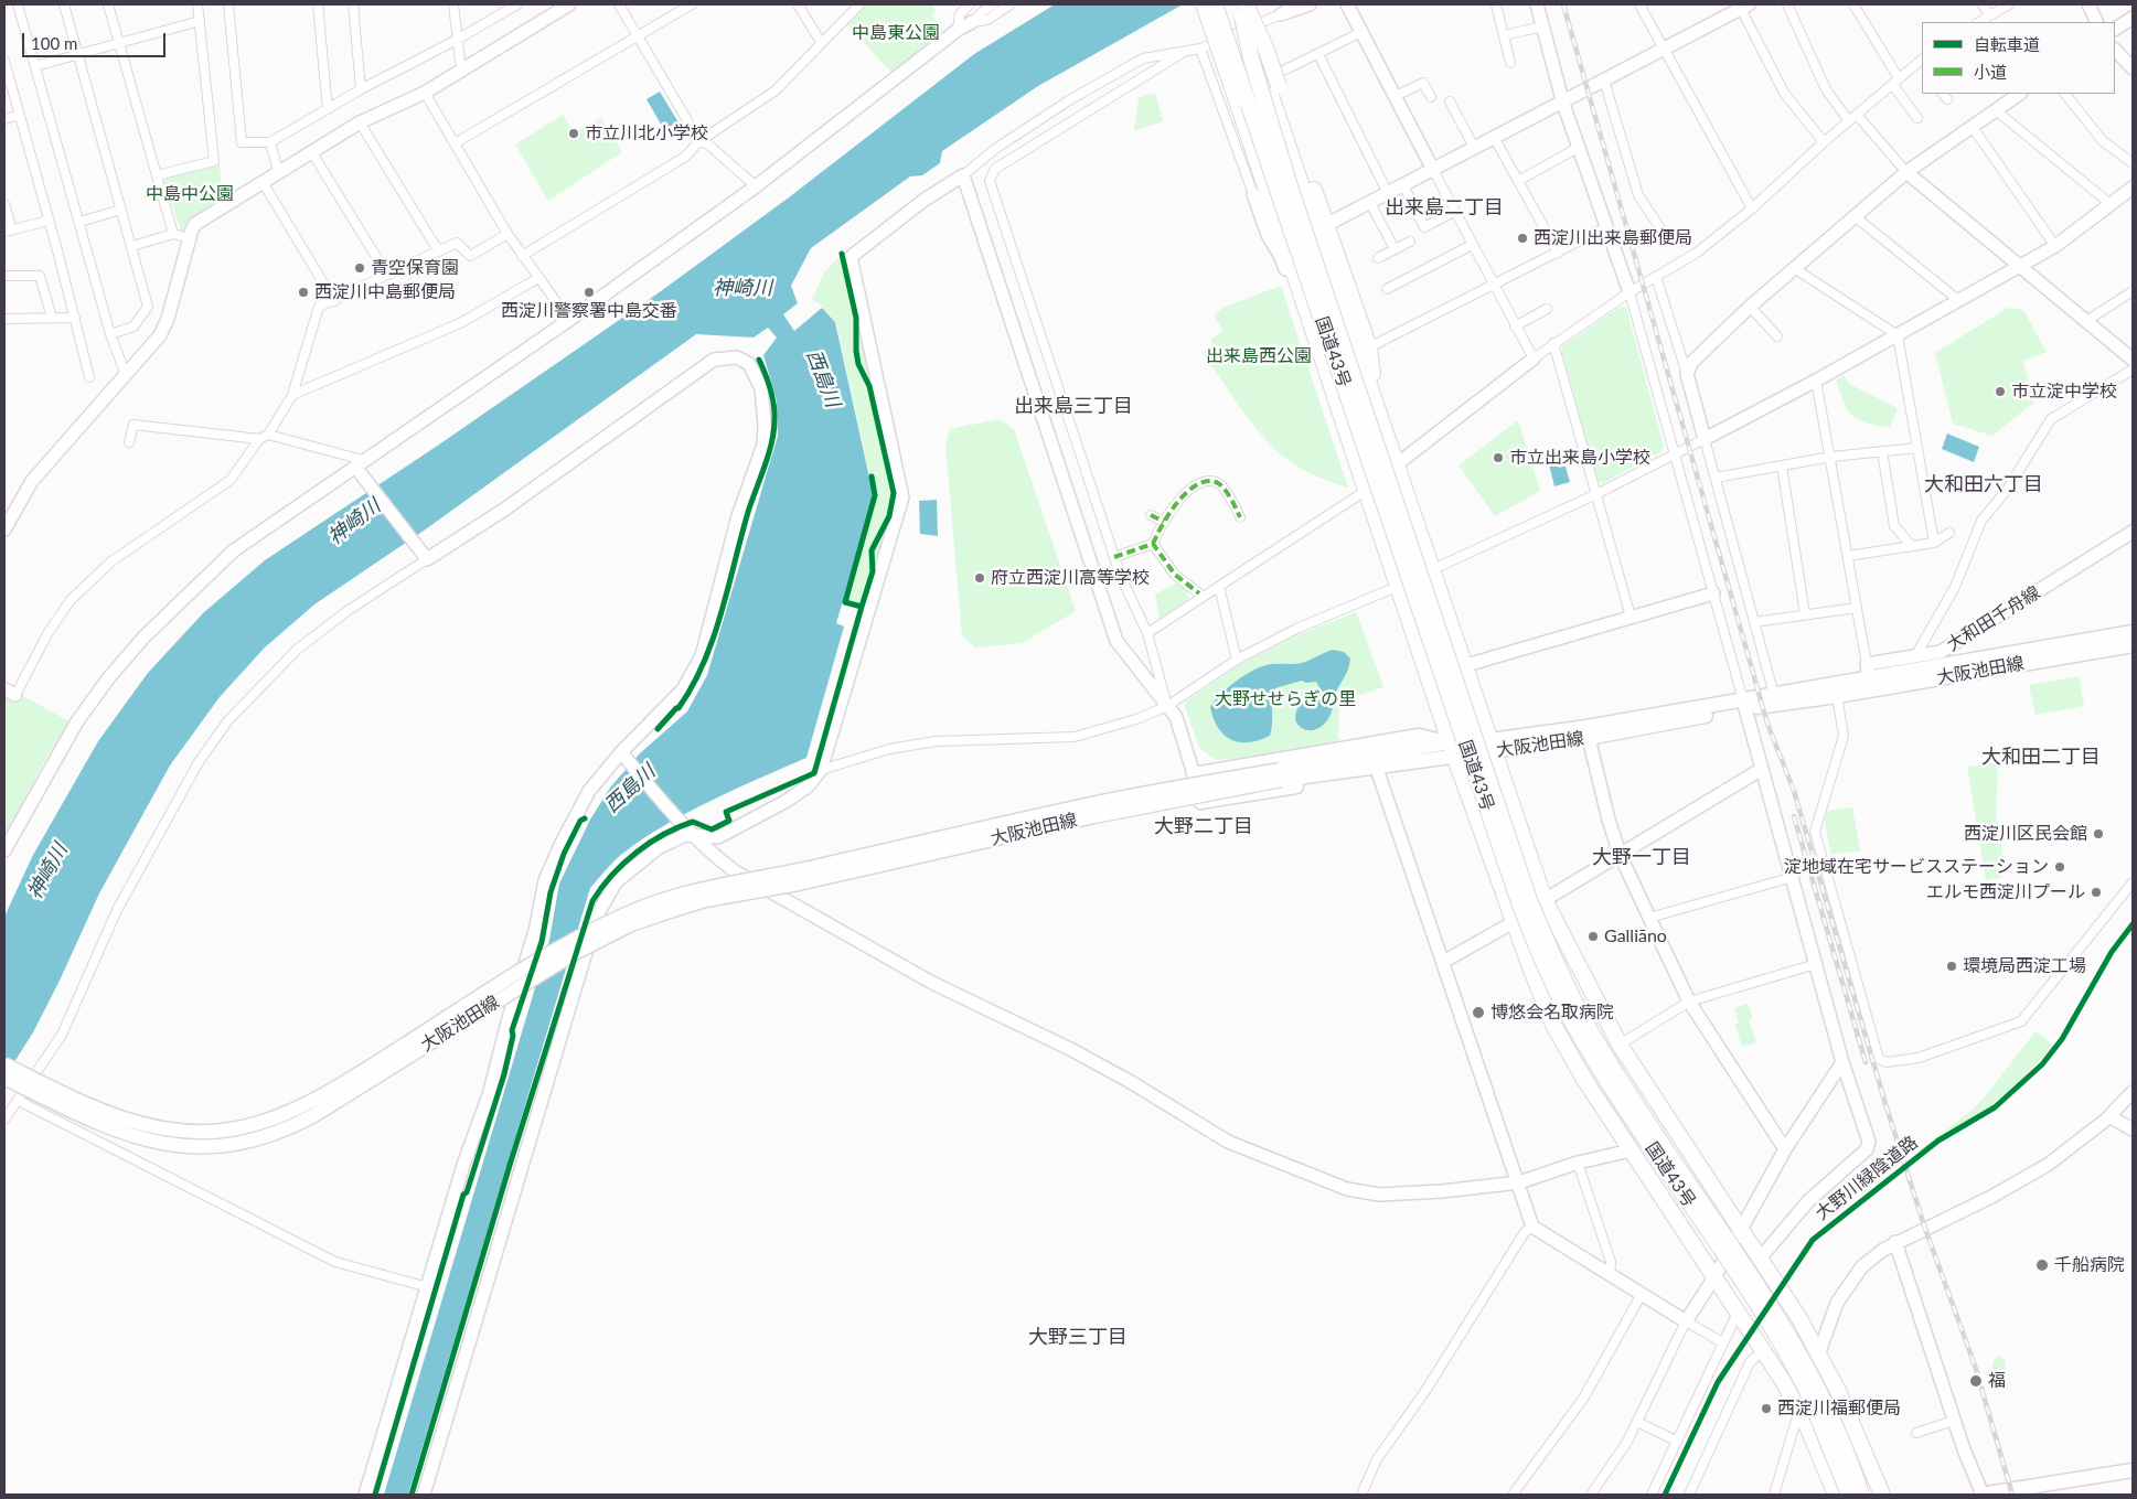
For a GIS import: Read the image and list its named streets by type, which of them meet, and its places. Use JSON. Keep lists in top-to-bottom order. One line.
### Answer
{"streets":{"highway":["国道43号"],"main road":["大阪池田線"],"street":["大和田千舟線"],"cycle path":["大野川緑陰道路"]},"crossings":[["国道43号","大阪池田線"],["大和田千舟線","大阪池田線"]],"districts":["出来島二丁目","出来島三丁目","大和田六丁目","大和田二丁目","大野二丁目","大野一丁目","大野三丁目"],"water":["神崎川","西島川"],"parks":["中島東公園","中島中公園","出来島西公園","大野せせらぎの里"],"places":["市立川北小学校","西淀川出来島郵便局","青空保育園","西淀川中島郵便局","西淀川警察署中島交番","市立淀中学校","市立出来島小学校","府立西淀川高等学校","西淀川区民会館","淀地域在宅サービスステーション","エルモ西淀川プール","Galliāno","環境局西淀工場","博悠会名取病院","千船病院","福","西淀川福郵便局"],"legend":["自転車道","小道"],"scale_bar":"100 m"}
